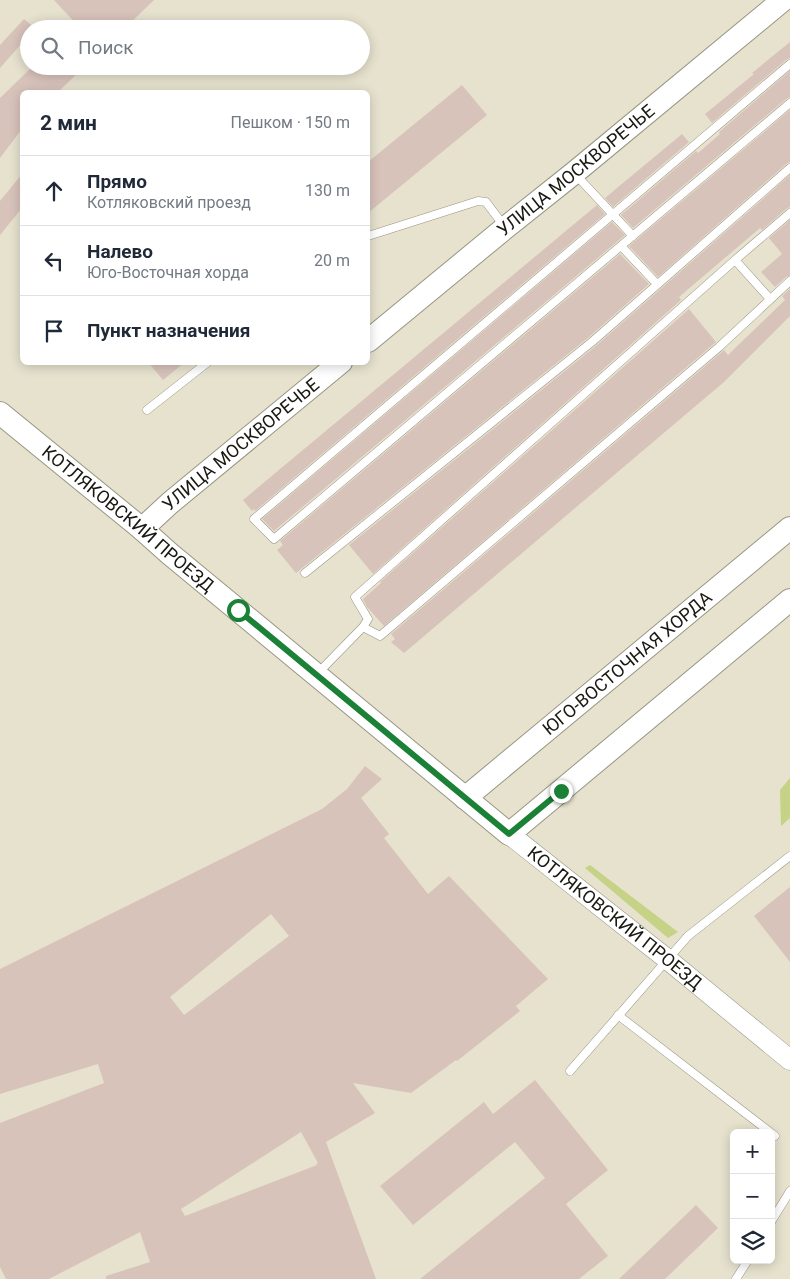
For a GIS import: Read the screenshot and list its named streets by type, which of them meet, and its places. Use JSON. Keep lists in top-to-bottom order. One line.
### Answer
{"streets":{"main road":["УЛИЦА МОСКВОРЕЧЬЕ","КОТЛЯКОВСКИЙ ПРОЕЗД","ЮГО-ВОСТОЧНАЯ ХОРДА"]},"crossings":[["УЛИЦА МОСКВОРЕЧЬЕ","КОТЛЯКОВСКИЙ ПРОЕЗД"],["КОТЛЯКОВСКИЙ ПРОЕЗД","ЮГО-ВОСТОЧНАЯ ХОРДА"]],"page":{"search":"Поиск","heading":["2 мин","Пешком · 150 m"],"list":[["Прямо","Котляковский проезд","130 m"],["Налево","Юго-Восточная хорда","20 m"],"Пункт назначения"],"map_buttons":["+","−"]}}
